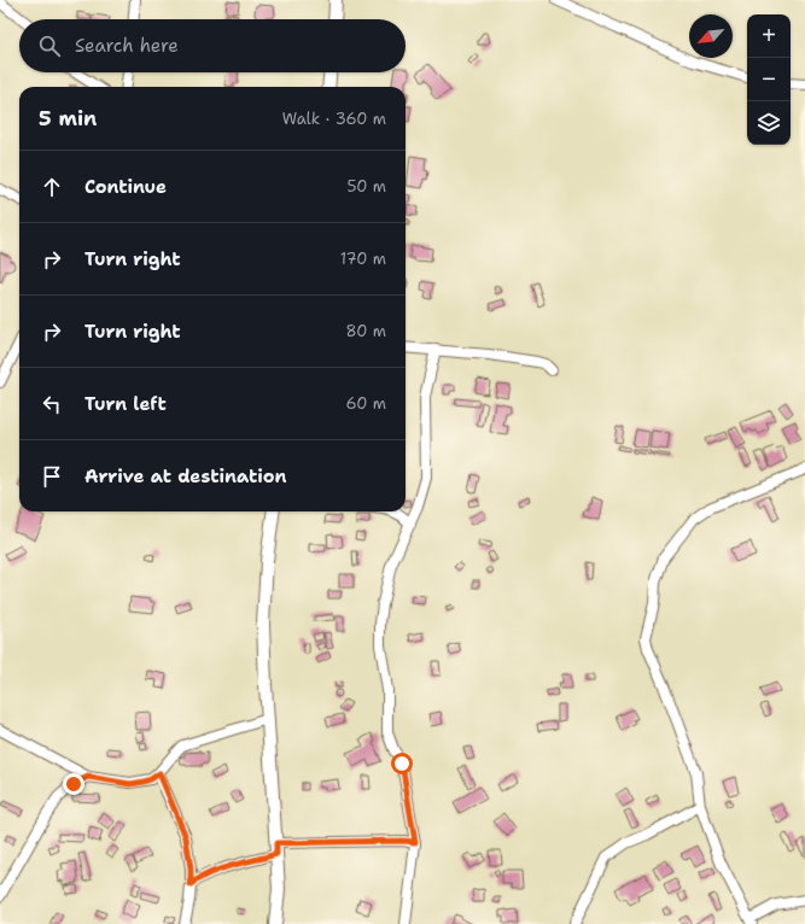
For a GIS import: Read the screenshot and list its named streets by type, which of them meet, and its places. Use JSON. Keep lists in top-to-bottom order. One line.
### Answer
{"north":"bottom left","page":{"map_buttons":["+","−"],"search":"Search here","heading":["5 min","Walk · 360 m"],"list":[["Continue","50 m"],["Turn right","170 m"],["Turn right","80 m"],["Turn left","60 m"],"Arrive at destination"]}}
